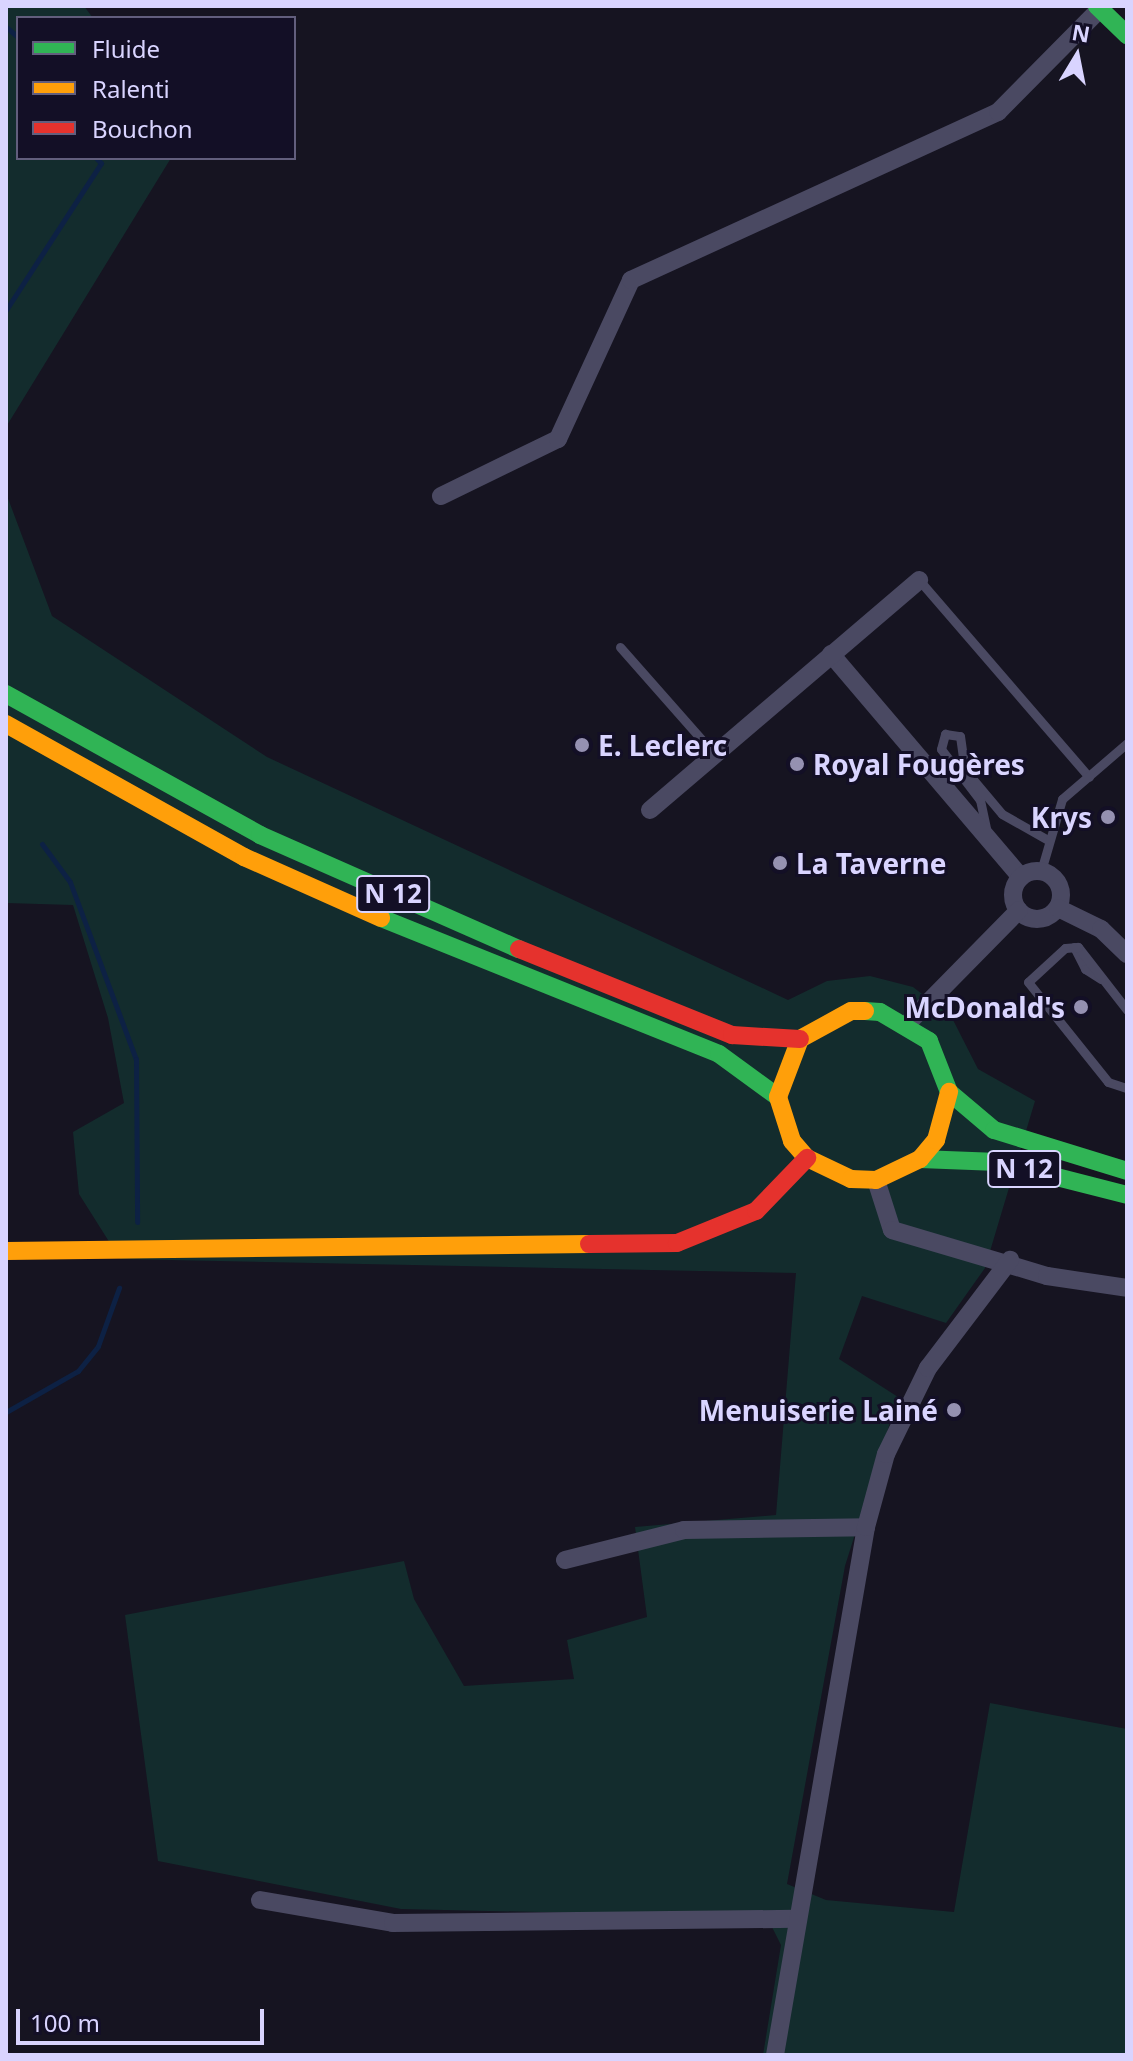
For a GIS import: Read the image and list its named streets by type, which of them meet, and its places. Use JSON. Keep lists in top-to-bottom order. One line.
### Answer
{"streets":{"main road":["N 12"]},"places":["E. Leclerc","Royal Fougères","Krys","La Taverne","McDonald's","Menuiserie Lainé"],"legend":["Fluide","Ralenti","Bouchon"],"scale_bar":"100 m","north":"top"}
